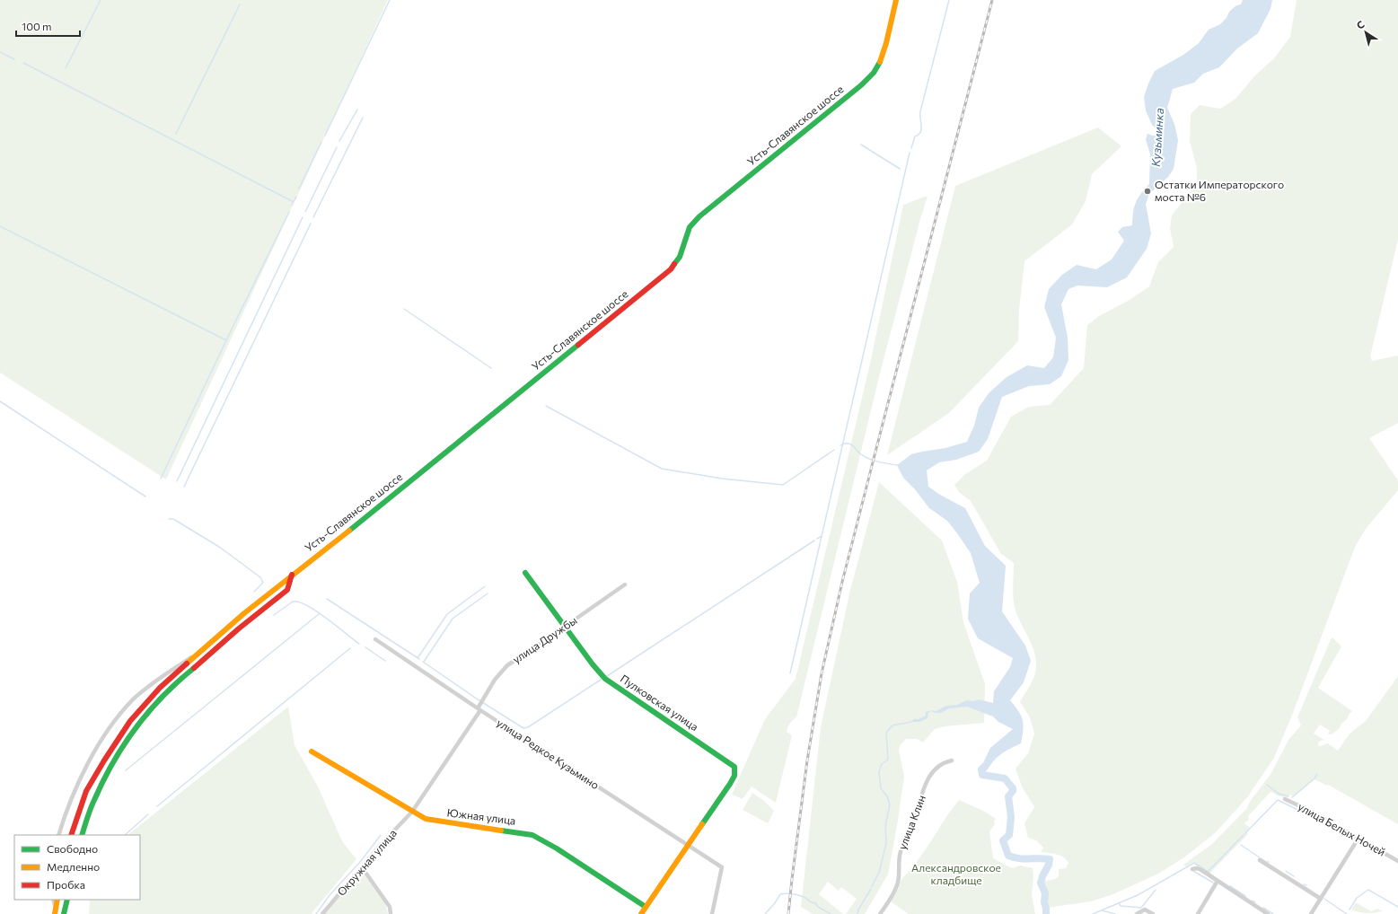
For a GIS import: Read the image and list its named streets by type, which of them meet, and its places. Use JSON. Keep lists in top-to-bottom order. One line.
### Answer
{"streets":{"street":["Усть-Славянское шоссе","улица Дружбы","Пулковская улица","улица Редкое Кузьмино","Южная улица","улица Клин","улица Белых Ночей","Окружная улица"]},"crossings":[["улица Дружбы","Пулковская улица"],["улица Дружбы","улица Редкое Кузьмино"],["улица Дружбы","Южная улица"],["улица Дружбы","Окружная улица"],["Пулковская улица","улица Редкое Кузьмино"],["Южная улица","Окружная улица"]],"water":["Кузьминка"],"parks":["Александровское кладбище"],"places":["Остатки Императорского моста №6"],"legend":["Свободно","Медленно","Пробка"],"scale_bar":"100 m","north":"top left"}
